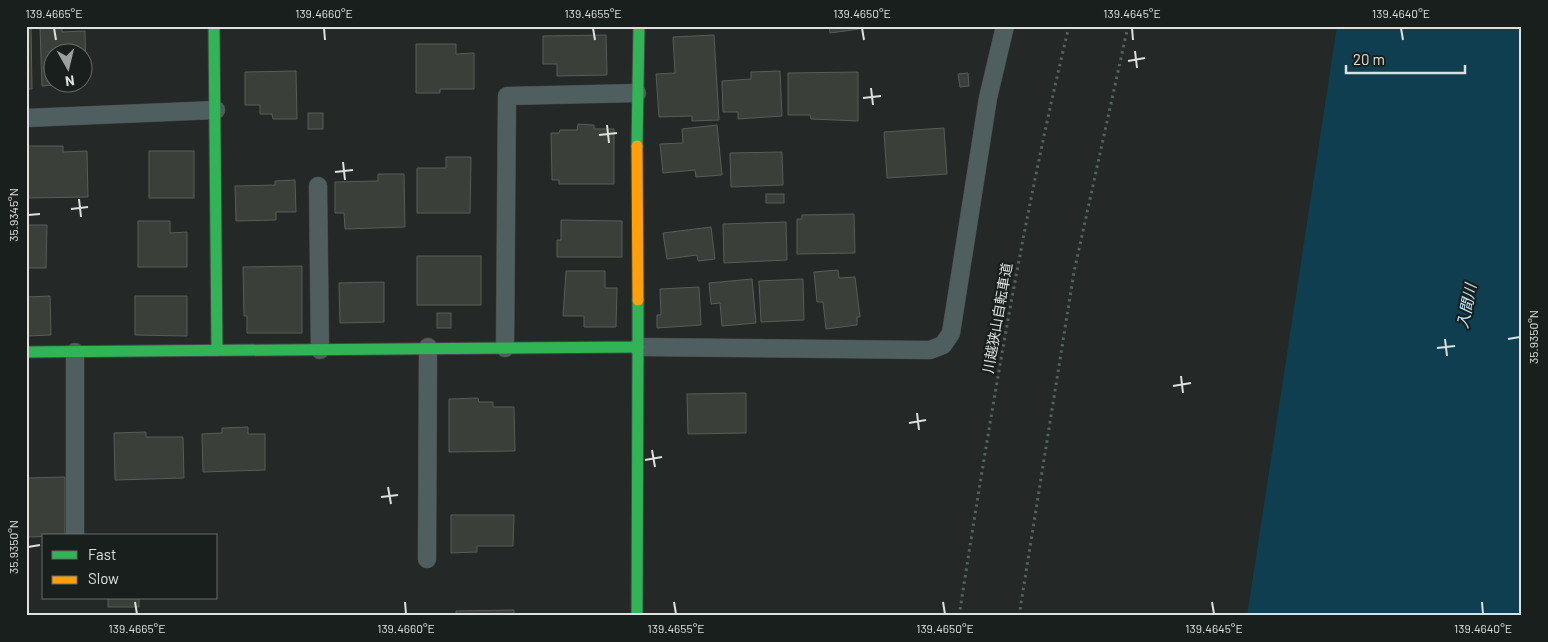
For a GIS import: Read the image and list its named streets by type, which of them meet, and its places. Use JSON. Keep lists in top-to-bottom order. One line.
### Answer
{"streets":{"path":["川越狭山自転車道"]},"water":["入間川"],"legend":["Fast","Slow"],"scale_bar":"20 m","north":"bottom","coordinates":["139.4665°E","139.4660°E","139.4655°E","139.4650°E","139.4645°E","139.4640°E","35.9345°N","35.9350°N"]}
